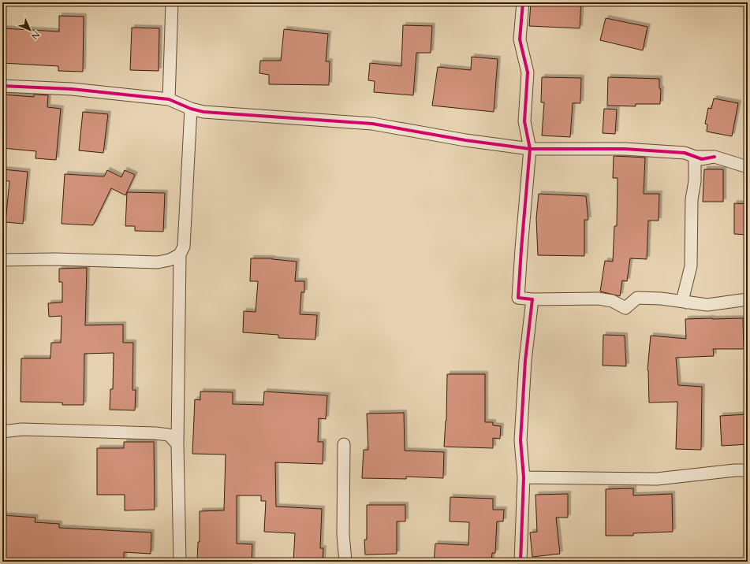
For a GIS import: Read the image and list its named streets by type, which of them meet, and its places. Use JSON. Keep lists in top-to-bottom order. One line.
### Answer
{"north":"bottom right"}
